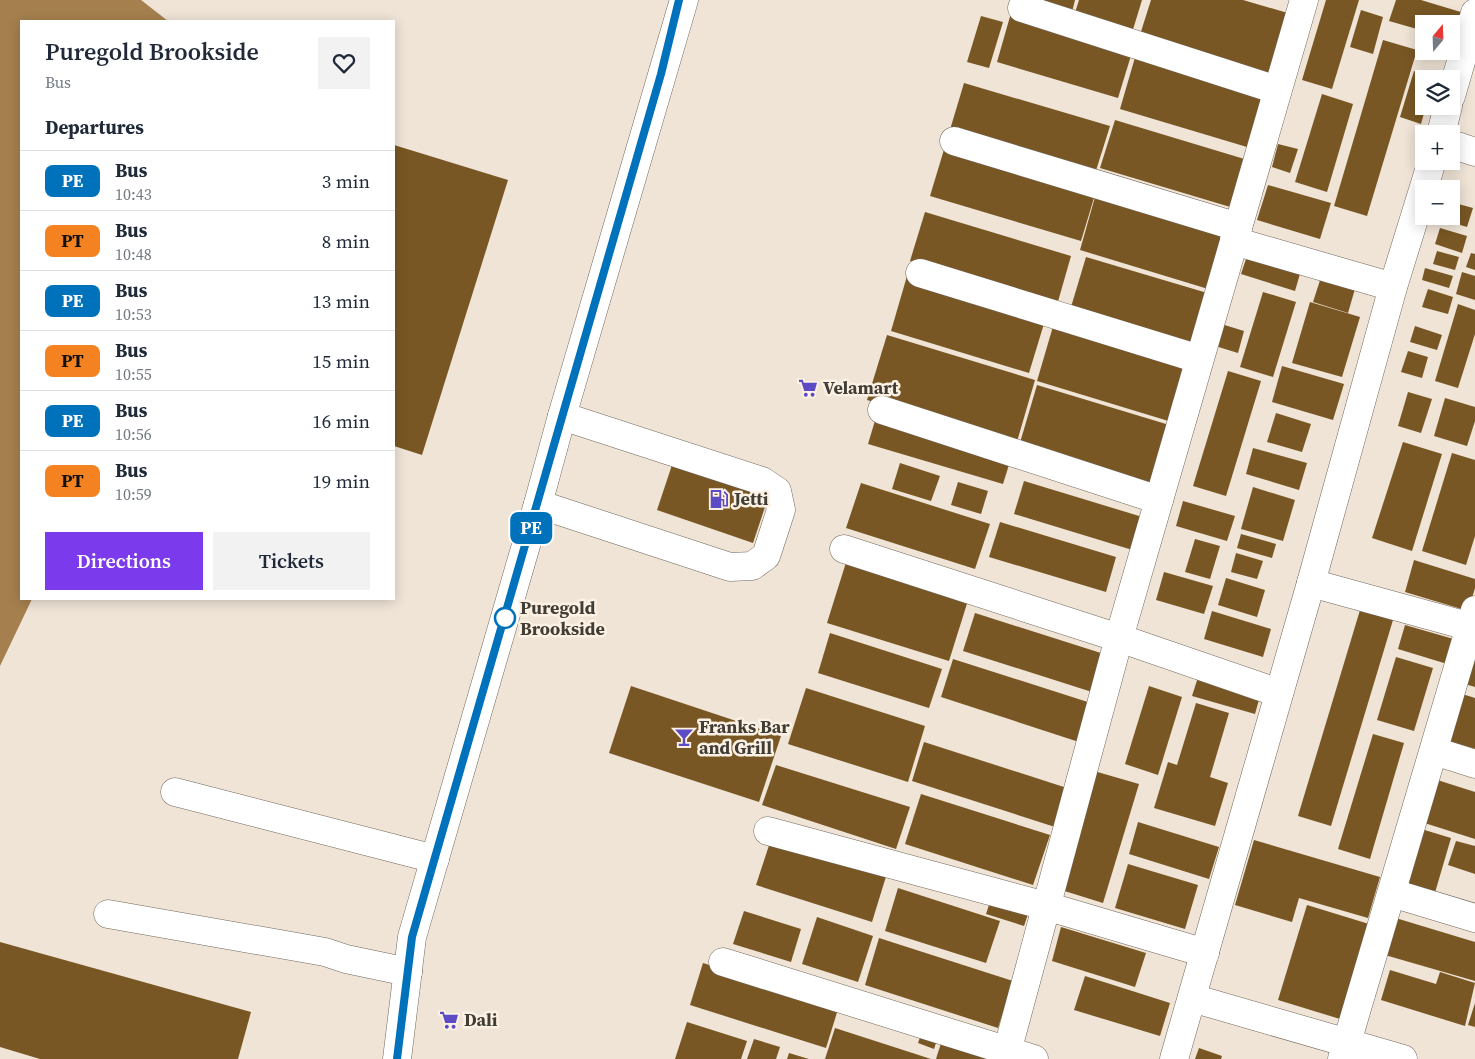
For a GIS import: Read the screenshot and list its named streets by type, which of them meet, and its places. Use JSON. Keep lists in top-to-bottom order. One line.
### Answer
{"places":{"supermarket":["Velamart","Dali"],"fuel station":["Jetti"],"other":["Puregold Brookside"],"bar":["Franks Bar and Grill"]},"lines":["bus line PE"],"north":"top","page":{"on_map":"PE","map_buttons":["+","−"],"heading":[["Puregold Brookside","Bus"],"Departures"],"list":[{"mark":"PE","name":"Bus","note":"10:43","value":"3 min"},{"mark":"PT","name":"Bus","note":"10:48","value":"8 min"},{"mark":"PE","name":"Bus","note":"10:53","value":"13 min"},{"mark":"PT","name":"Bus","note":"10:55","value":"15 min"},{"mark":"PE","name":"Bus","note":"10:56","value":"16 min"},{"mark":"PT","name":"Bus","note":"10:59","value":"19 min"}],"buttons":["Directions","Tickets"]}}
